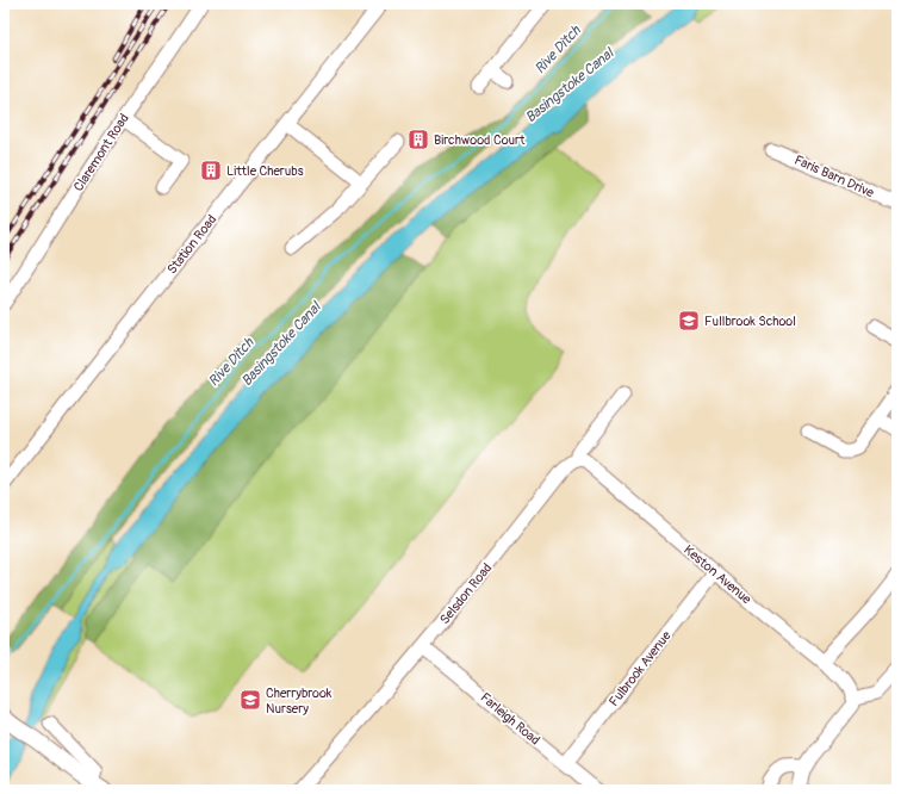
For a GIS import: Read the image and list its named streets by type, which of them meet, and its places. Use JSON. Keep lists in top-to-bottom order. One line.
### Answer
{"streets":{"street":["Claremont Road","Faris Barn Drive","Station Road","Keston Avenue","Selsdon Road","Fulbrook Avenue","Farleigh Road"]},"crossings":[["Keston Avenue","Selsdon Road"],["Keston Avenue","Fulbrook Avenue"],["Selsdon Road","Farleigh Road"],["Fulbrook Avenue","Farleigh Road"]],"water":["Rive Ditch","Basingstoke Canal"],"places":{"building":["Birchwood Court","Little Cherubs"],"school or university":["Fullbrook School","Cherrybrook Nursery"]}}
